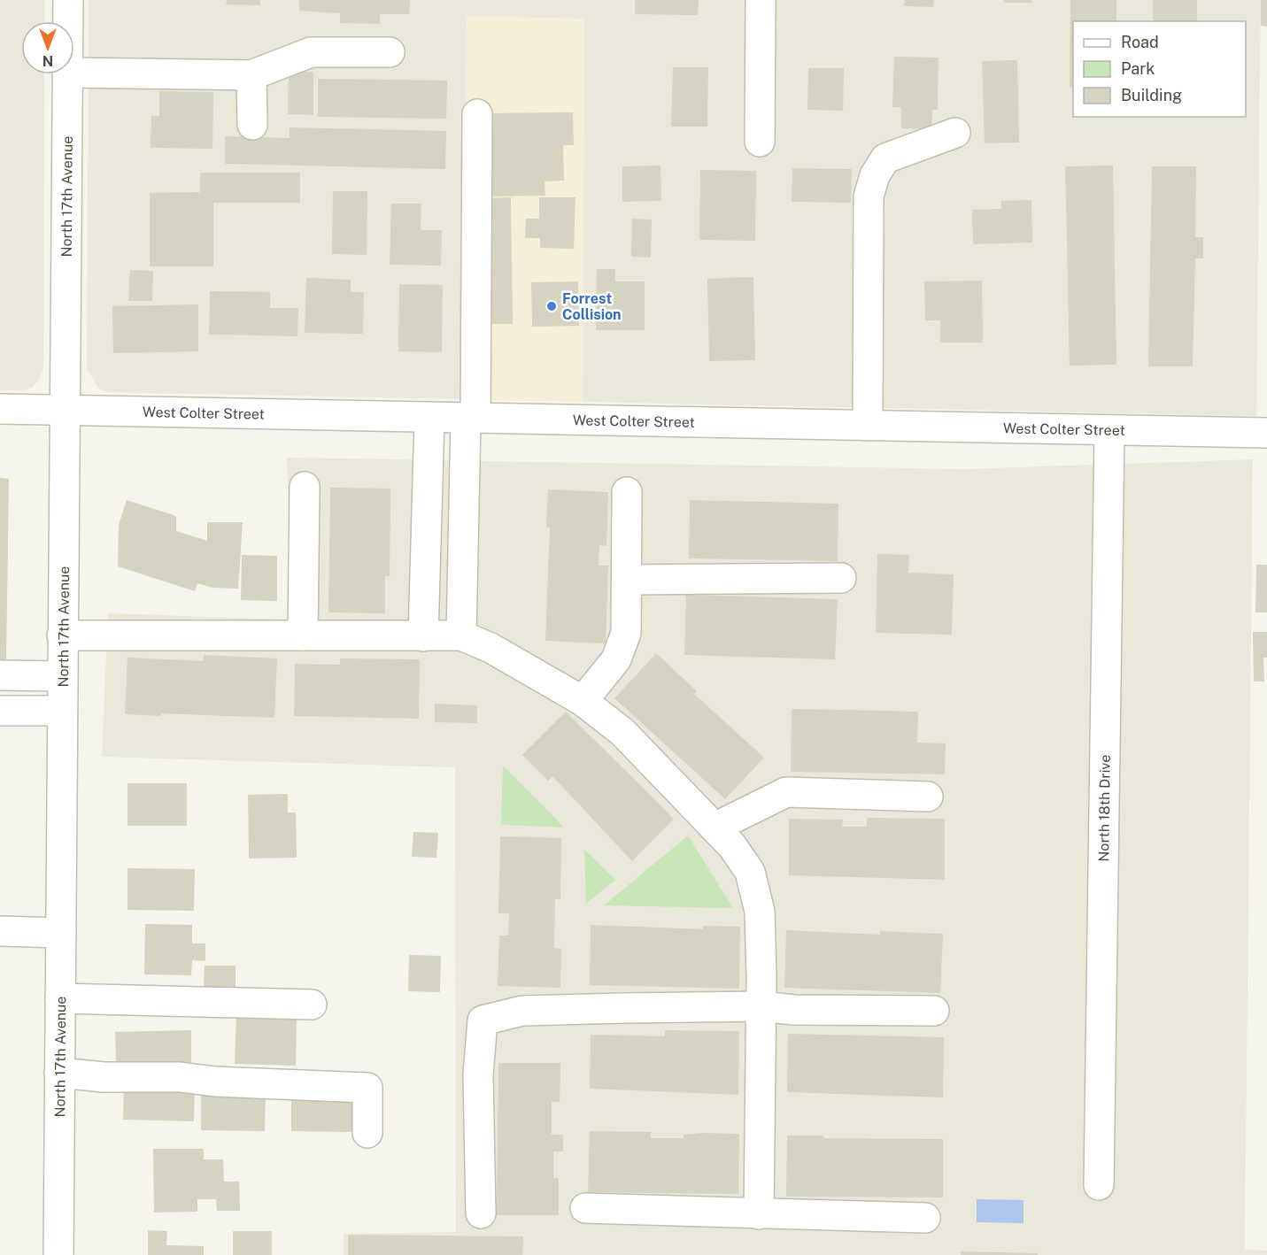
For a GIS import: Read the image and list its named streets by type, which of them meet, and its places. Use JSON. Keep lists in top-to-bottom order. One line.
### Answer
{"streets":{"street":["North 17th Avenue","West Colter Street","North 18th Drive"]},"crossings":[["North 17th Avenue","West Colter Street"],["West Colter Street","North 18th Drive"]],"places":["Forrest Collision"],"legend":["Road","Park","Building"],"north":"bottom"}
